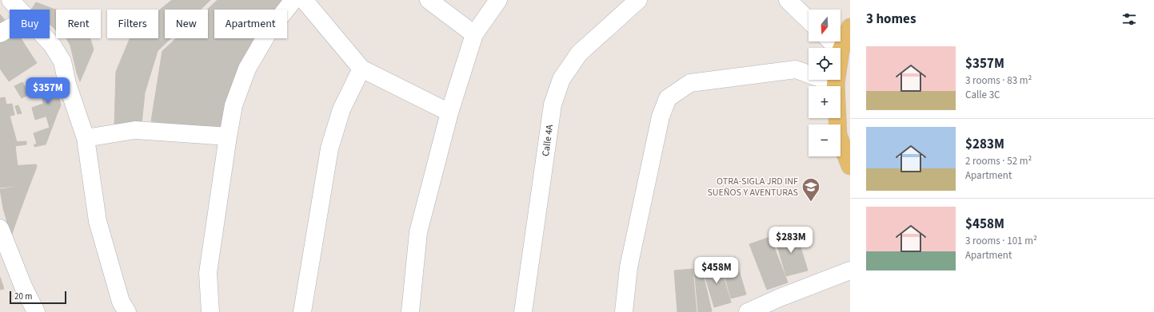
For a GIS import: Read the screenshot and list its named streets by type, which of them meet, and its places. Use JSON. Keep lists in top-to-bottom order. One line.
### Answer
{"streets":{"street":["Calle 4A"]},"places":{"school or university":["OTRA-SIGLA JRD INF SUEÑOS Y AVENTURAS"]},"scale_bar":"20 m","north":"bottom","page":{"heading":"3 homes","map_buttons":["+","−"],"chip":["Buy","Rent","Filters","New","Apartment"],"list":[{"name":"$357M","note":"3 rooms · 83 m² · Calle 3C"},{"name":"$283M","note":"2 rooms · 52 m² · Apartment"},{"name":"$458M","note":"3 rooms · 101 m² · Apartment"}],"price":["$357M","$283M","$458M"],"scale":"20 m"}}
